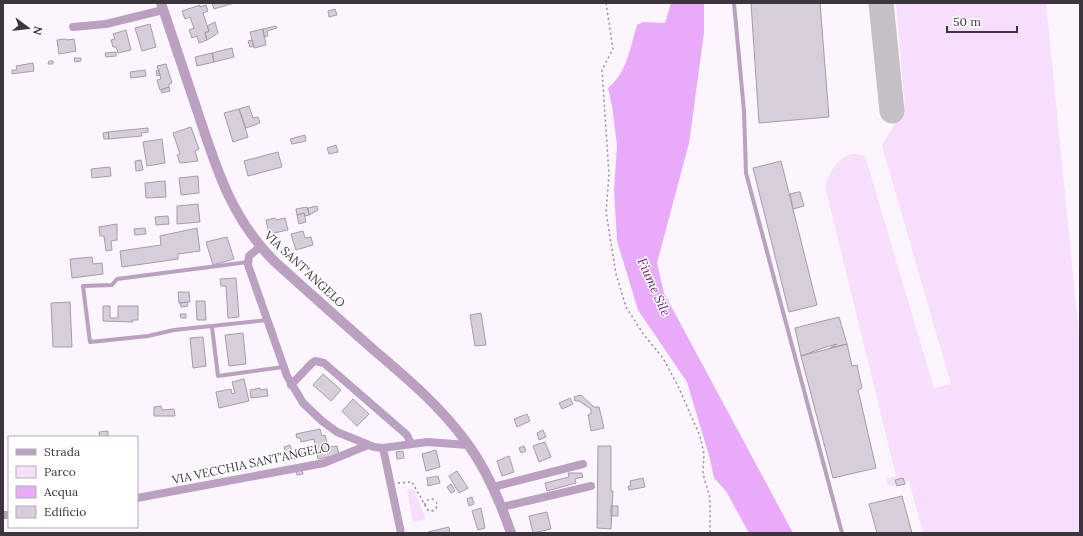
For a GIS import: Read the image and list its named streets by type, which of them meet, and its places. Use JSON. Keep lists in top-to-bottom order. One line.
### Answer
{"streets":{"street":["VIA SANT'ANGELO","VIA VECCHIA SANT'ANGELO"]},"crossings":[["VIA SANT'ANGELO","VIA VECCHIA SANT'ANGELO"]],"water":["Fiume Sile"],"legend":["Strada","Parco","Acqua","Edificio"],"scale_bar":"50 m","north":"right"}
